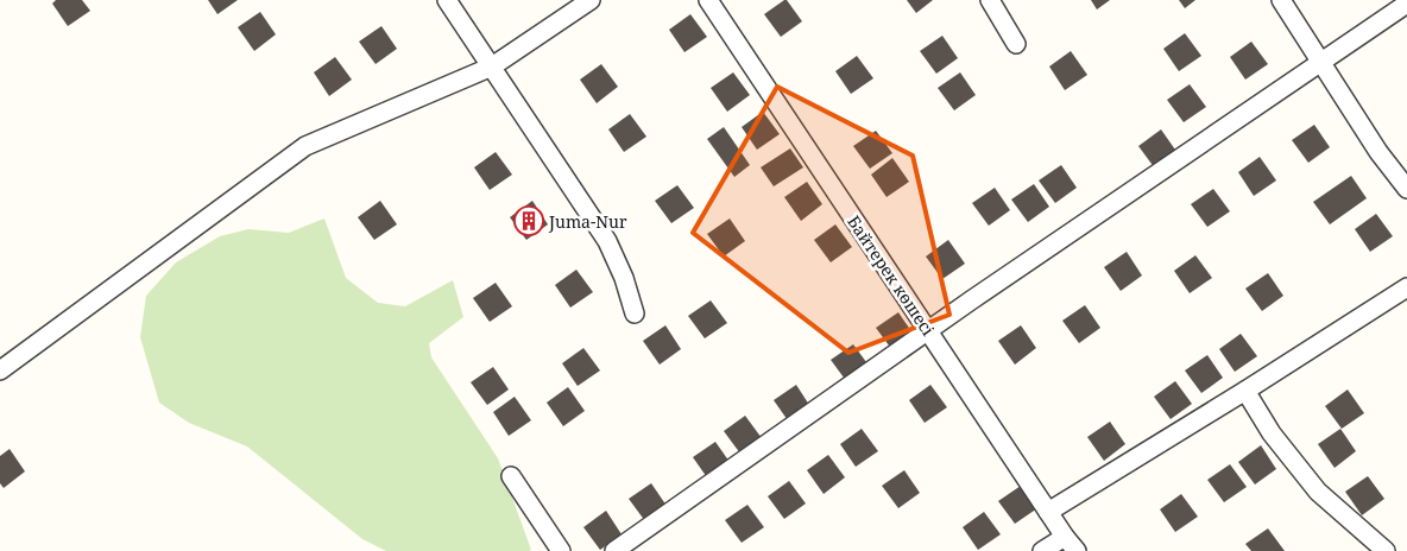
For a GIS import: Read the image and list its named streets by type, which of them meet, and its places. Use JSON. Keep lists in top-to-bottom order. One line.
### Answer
{"streets":{"street":["Байтерек көшесі"]},"places":{"building":["Juma-Nur"]}}
